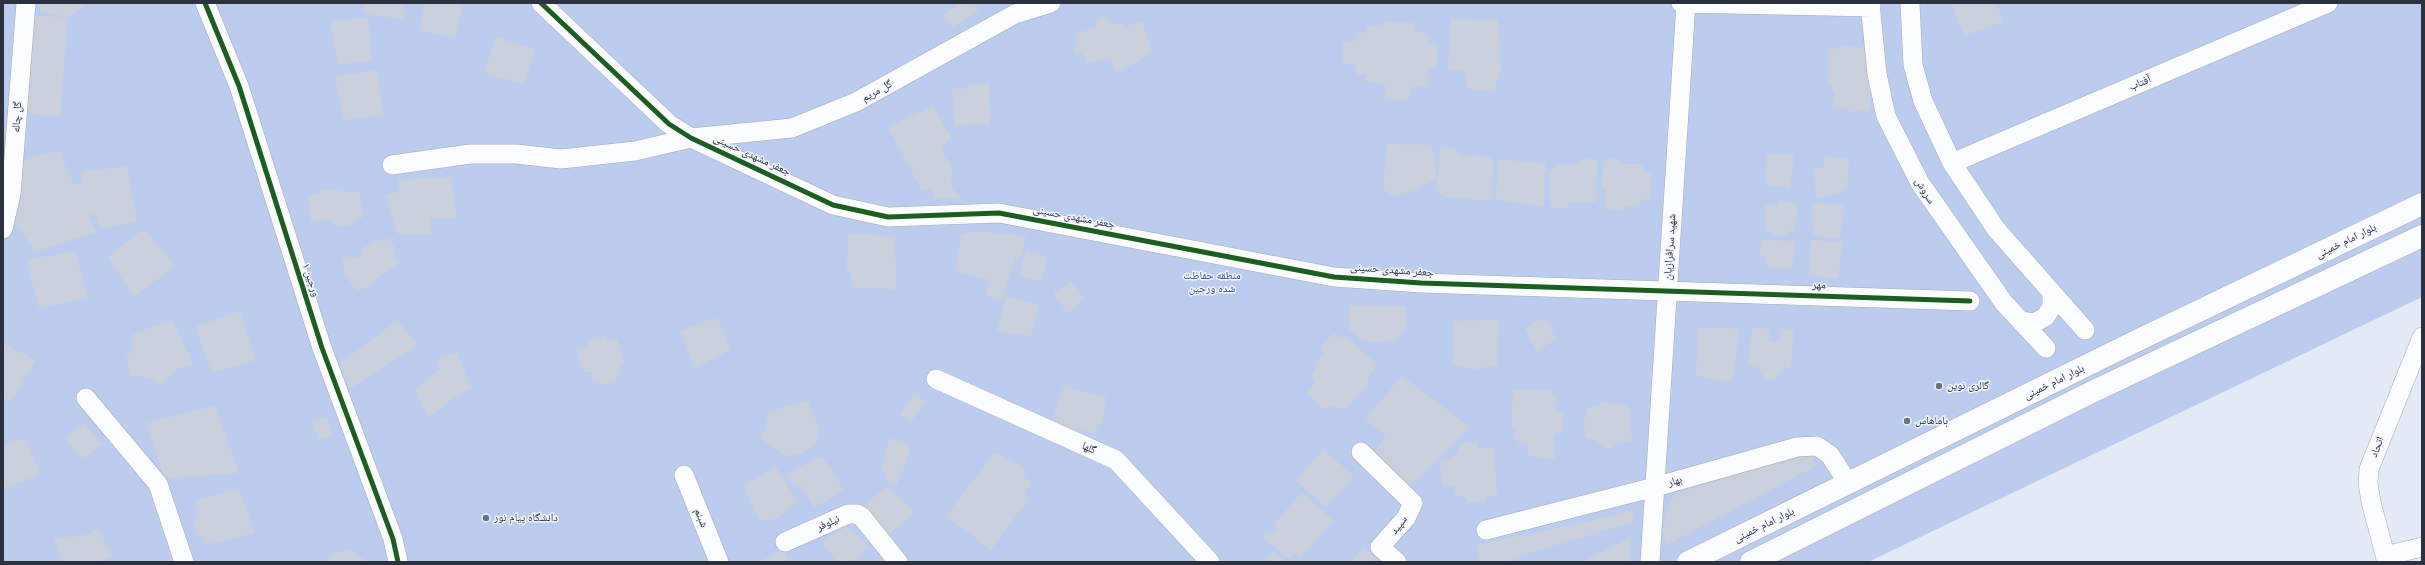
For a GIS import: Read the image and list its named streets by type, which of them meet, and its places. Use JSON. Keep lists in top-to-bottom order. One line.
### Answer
{"streets":{"main road":["بلوار امام خمینی"],"street":["آفتاب","گل مریم","گل چاله","جعفر مشهدی حسینی","سروش","شهید سرافرازیان","ورجین ۱","مهر","اتحاد","گلها","بهار","شبنم","نیلوفر","سپید"]},"crossings":[["گل مریم","جعفر مشهدی حسینی"],["جعفر مشهدی حسینی","شهید سرافرازیان"],["جعفر مشهدی حسینی","مهر"],["بلوار امام خمینی","بهار"],["شهید سرافرازیان","مهر"],["شهید سرافرازیان","بهار"]],"parks":["منطقه حفاظت شده ورجین"],"places":["گالری نوین","باماهاس","دانشگاه پیام نور"]}
